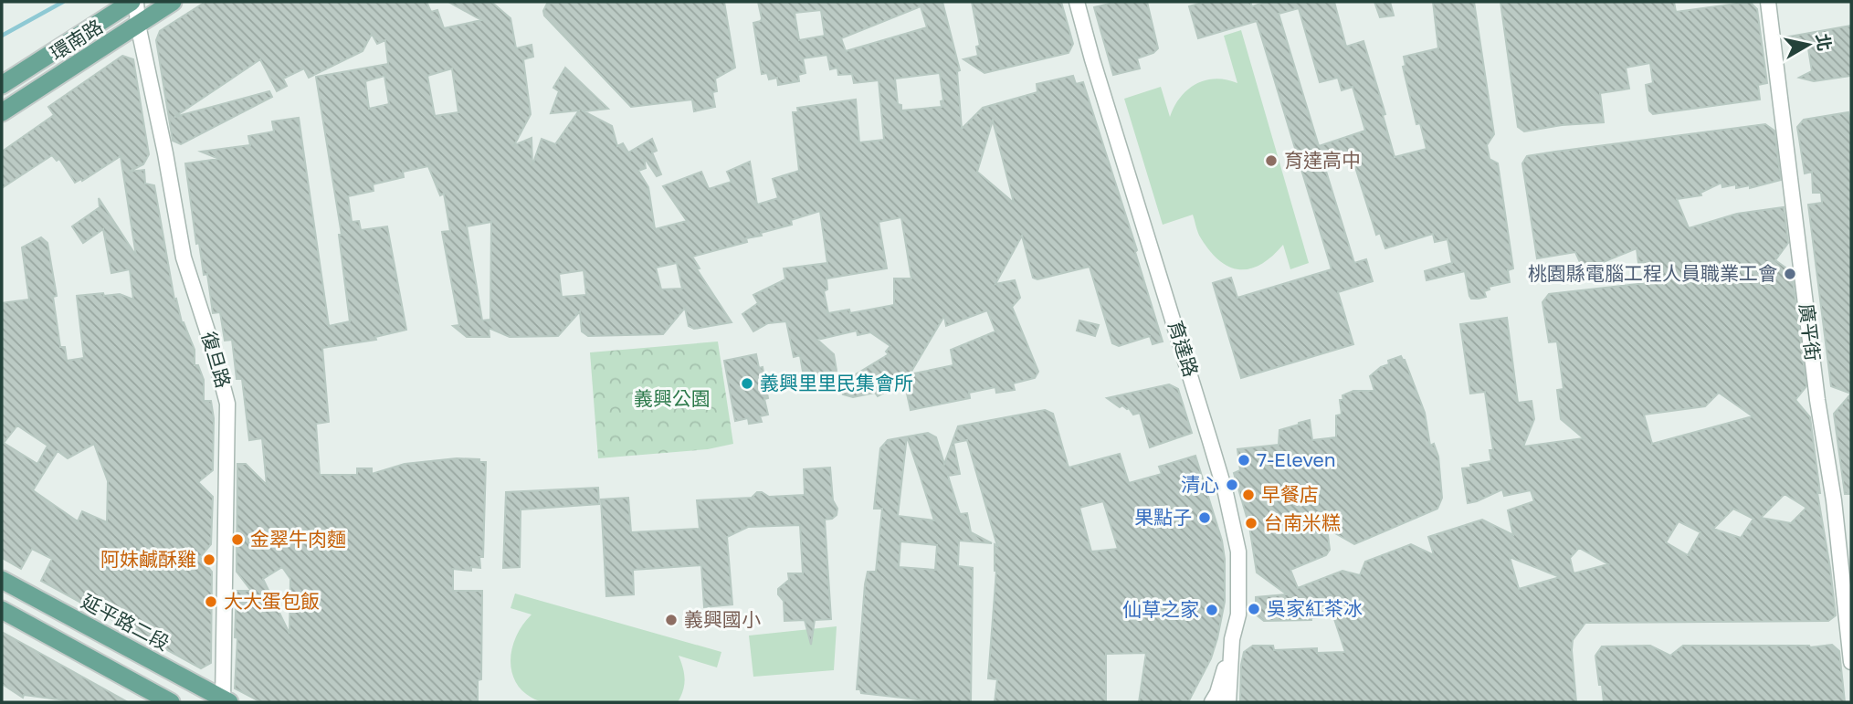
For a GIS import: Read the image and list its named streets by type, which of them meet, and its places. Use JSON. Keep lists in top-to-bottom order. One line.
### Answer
{"streets":{"main road":["環南路","延平路二段"],"street":["廣平街","育達路","復旦路"]},"crossings":[["環南路","復旦路"],["復旦路","延平路二段"]],"parks":["義興公園"],"places":["育達高中","桃園縣電腦工程人員職業工會","義興里里民集會所","7-Eleven","清心","早餐店","果點子","台南米糕","金翠牛肉麵","阿妹鹹酥雞","大大蛋包飯","吳家紅茶冰","仙草之家","義興國小"],"north":"right"}
